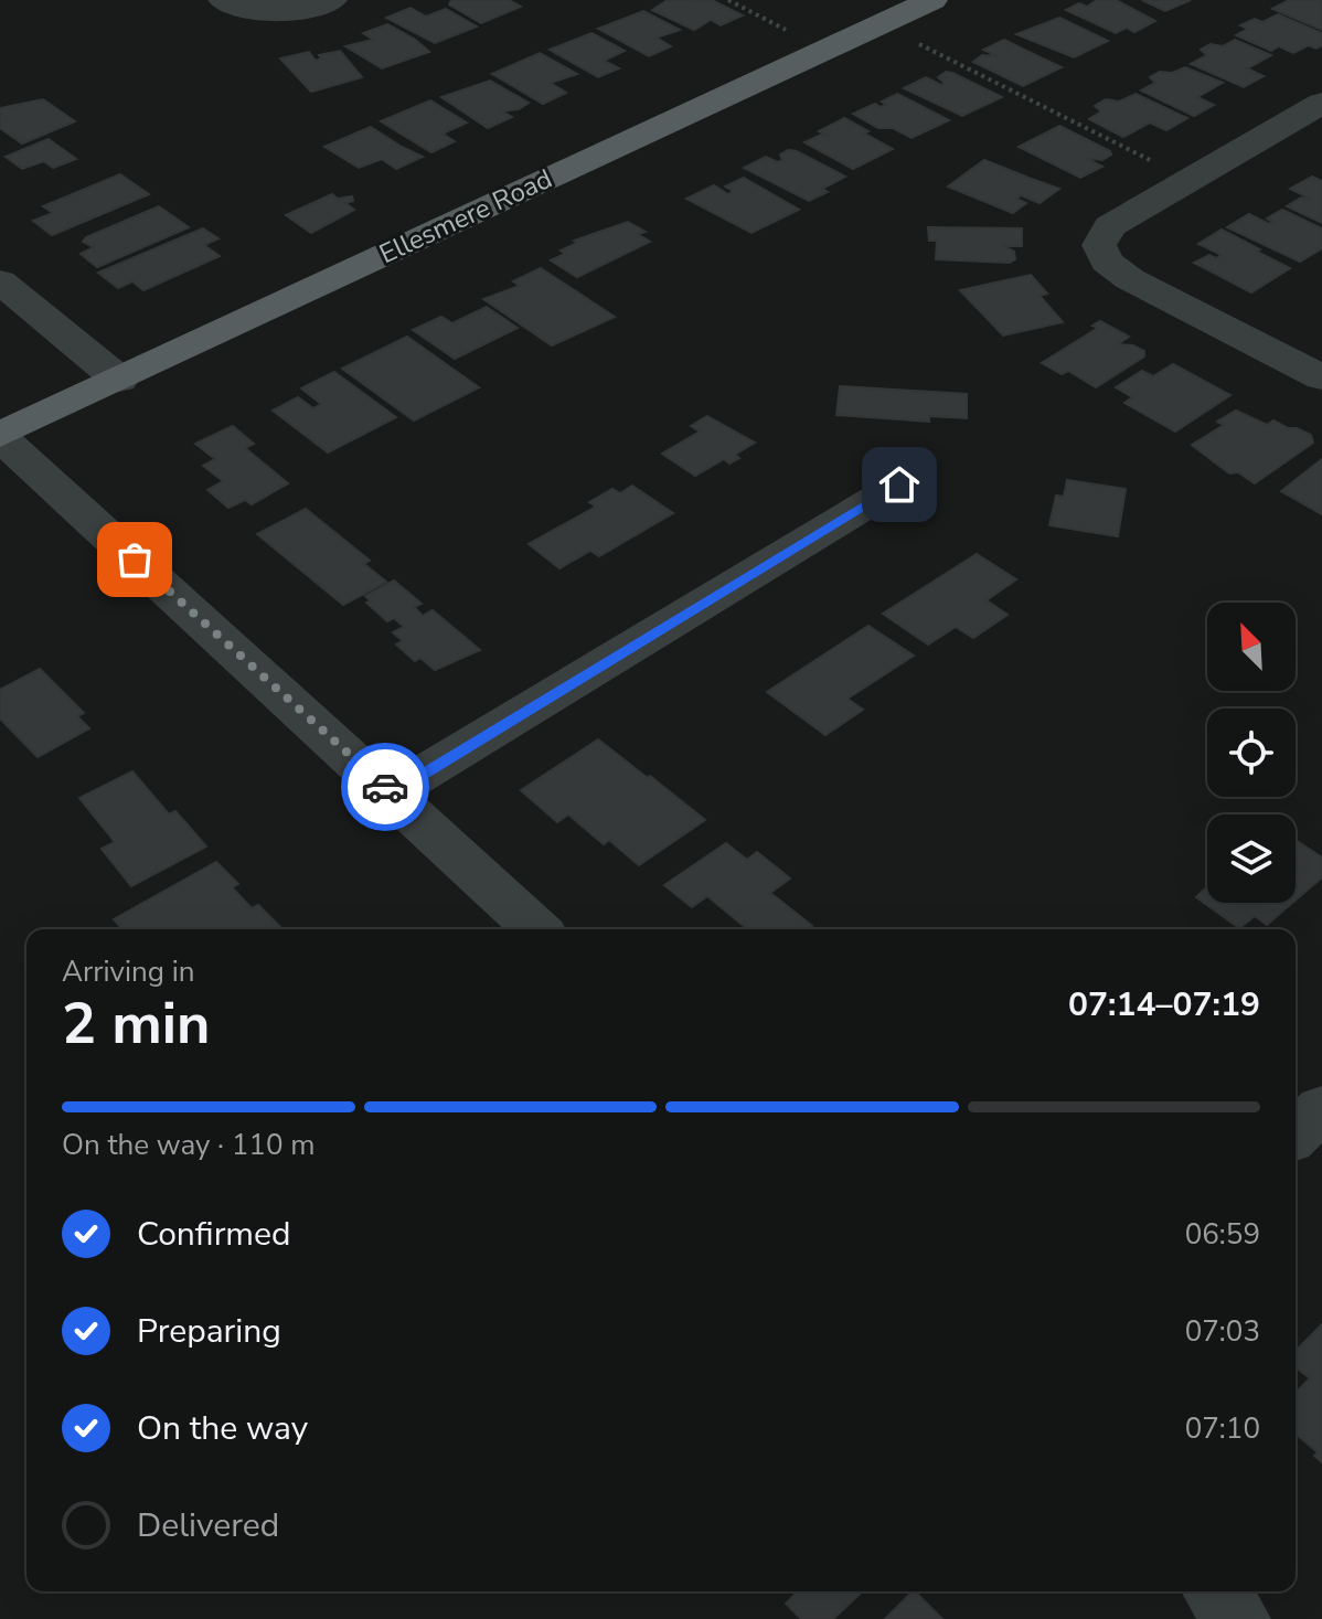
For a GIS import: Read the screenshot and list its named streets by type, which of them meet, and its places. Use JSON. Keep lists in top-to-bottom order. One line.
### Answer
{"streets":{"main road":["Ellesmere Road"]},"north":"top left","page":{"heading":["2 min","Arriving in","07:14–07:19"],"bar":"On the way · 110 m","list":[["Confirmed","06:59"],["Preparing","07:03"],["On the way","07:10"],"Delivered"]}}
